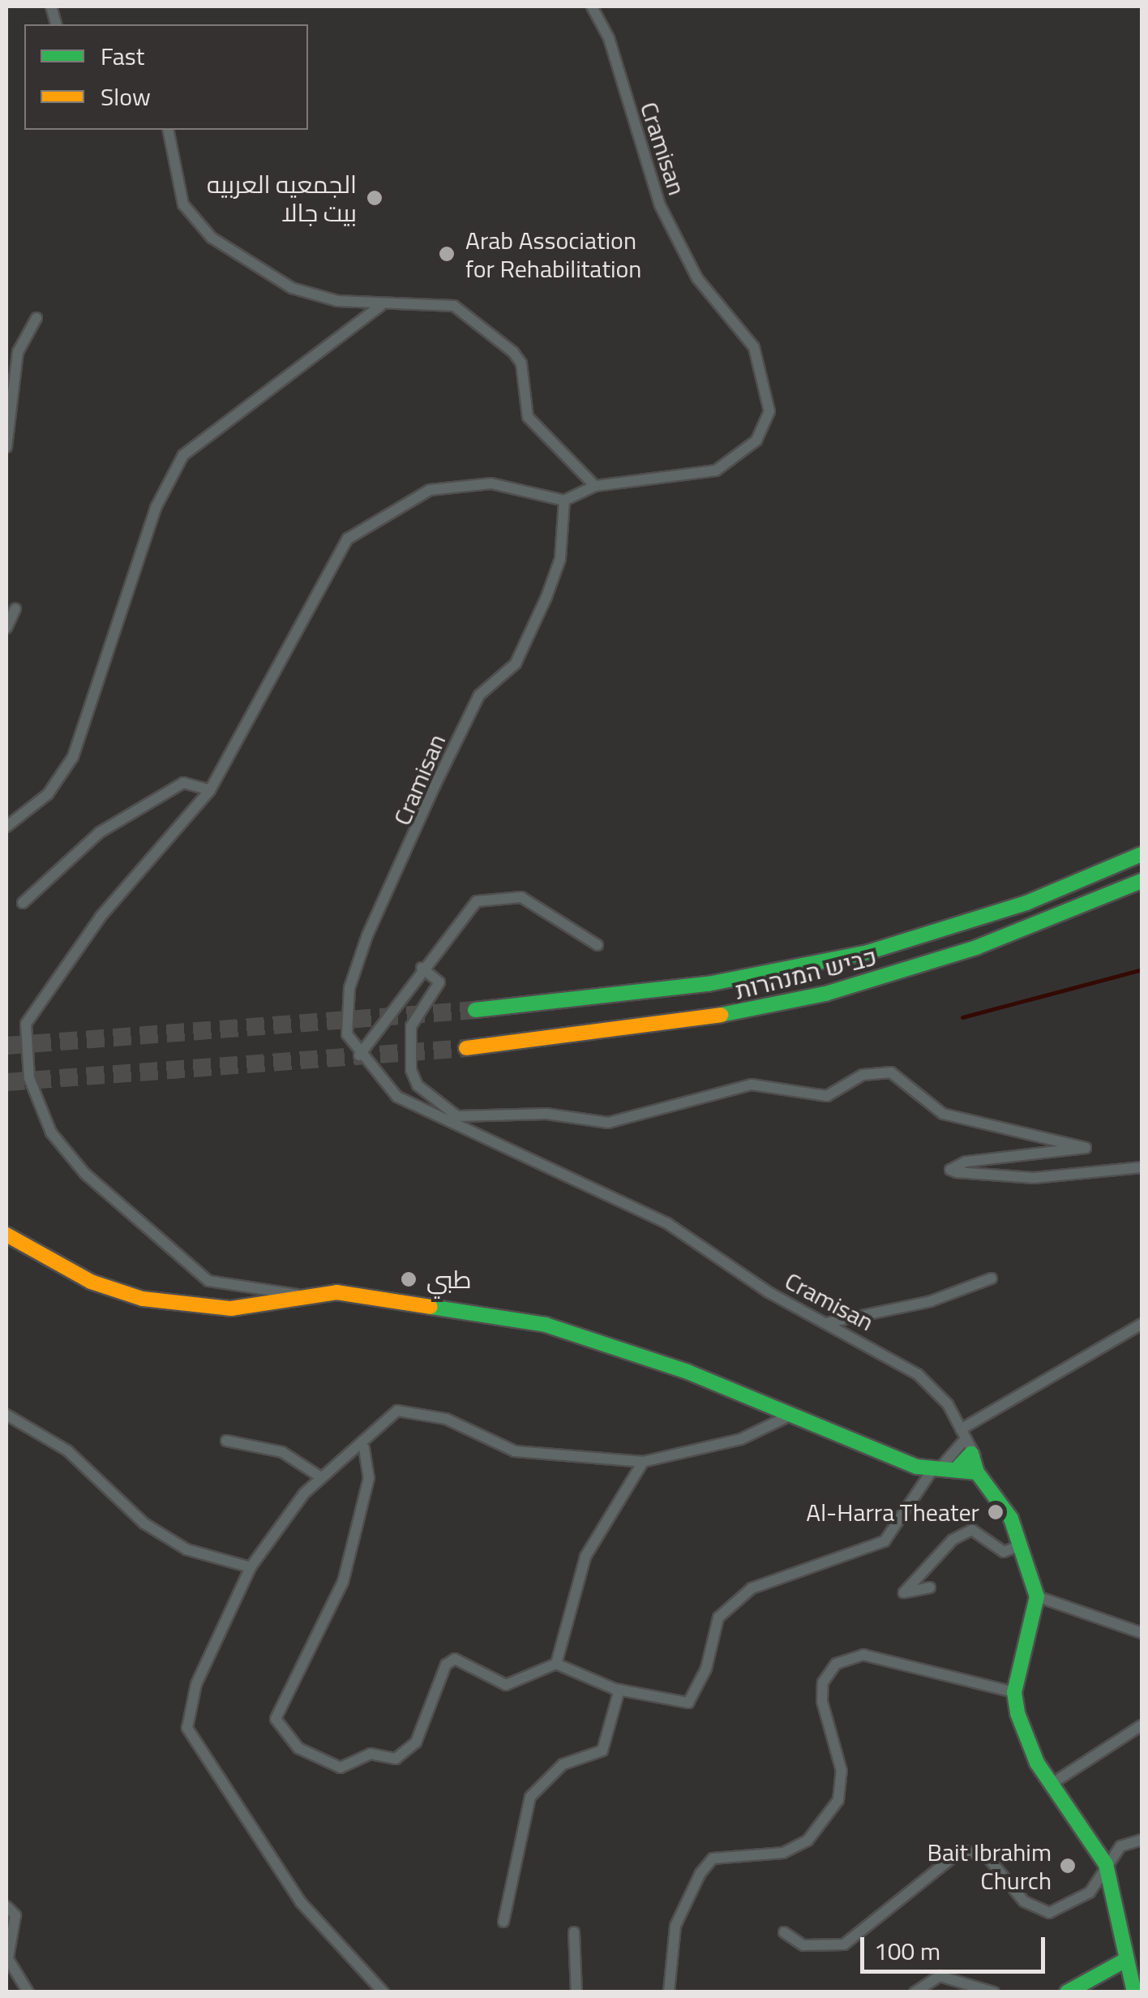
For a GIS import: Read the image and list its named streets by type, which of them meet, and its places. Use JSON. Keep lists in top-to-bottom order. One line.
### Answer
{"streets":{"main road":["כביש המנהרות"],"street":["Cramisan"]},"places":["الجمعيه العربيه بيت جالا","Arab Association for Rehabilitation","طبي","Al-Harra Theater","Bait Ibrahim Church"],"legend":["Fast","Slow"],"scale_bar":"100 m"}
